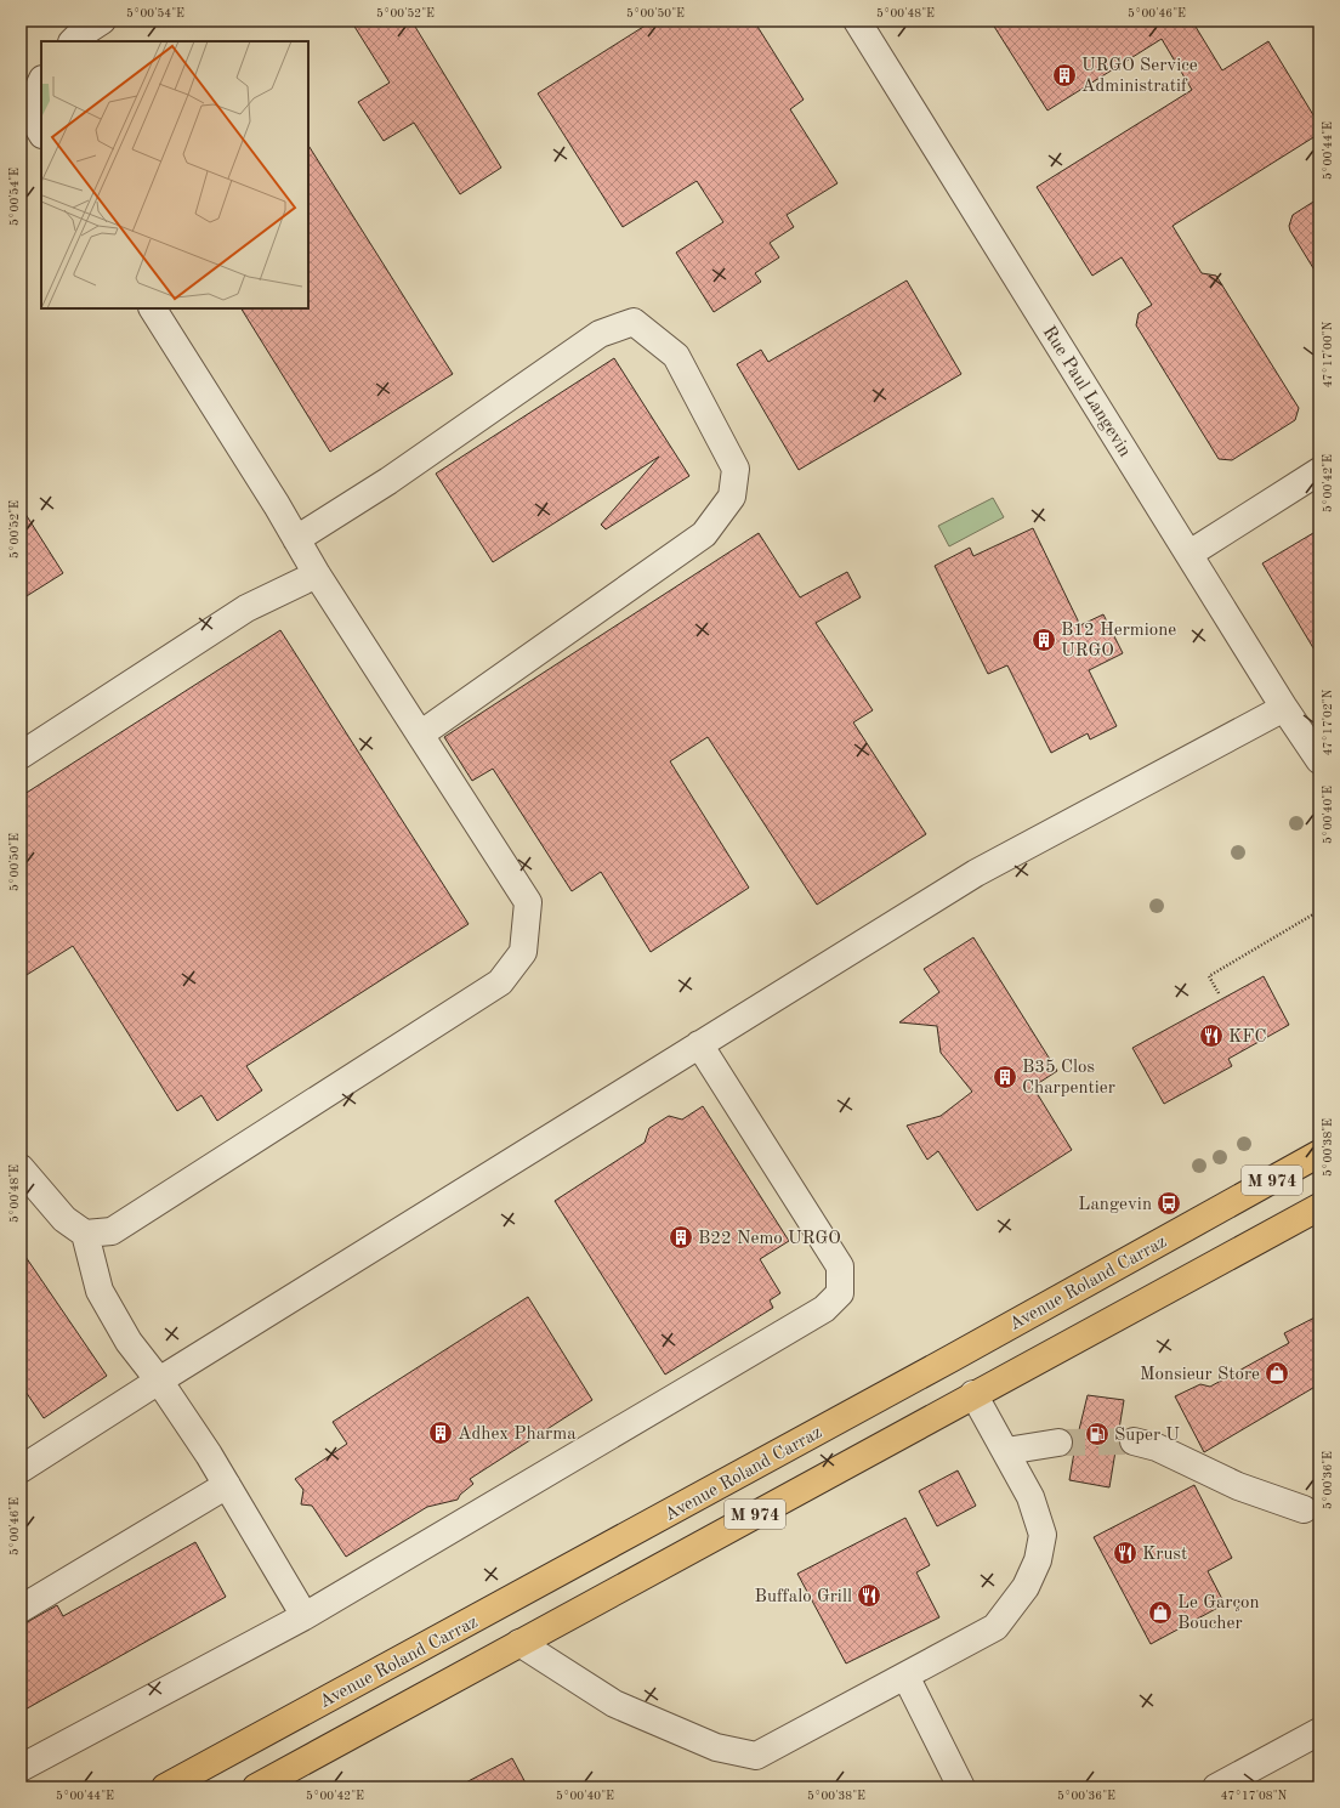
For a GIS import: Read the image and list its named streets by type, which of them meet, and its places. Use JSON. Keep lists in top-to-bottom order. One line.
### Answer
{"streets":{"main road":["M 974","Avenue Roland Carraz"],"street":["Rue Paul Langevin"]},"places":{"building":["URGO Service Administratif","B12 Hermione URGO","B35 Clos Charpentier","B22 Nemo URGO","Adhex Pharma"],"restaurant":["KFC","Krust","Buffalo Grill"],"bus stop":["Langevin"],"shop":["Monsieur Store","Le Garçon Boucher"],"fuel station":["Super U"]},"coordinates":["5°00'54\"E","5°00'52\"E","5°00'50\"E","5°00'48\"E","5°00'46\"E","5°00'44\"E","47°17'00\"N","5°00'42\"E","47°17'02\"N","5°00'40\"E","5°00'38\"E","5°00'36\"E","47°17'08\"N"]}
